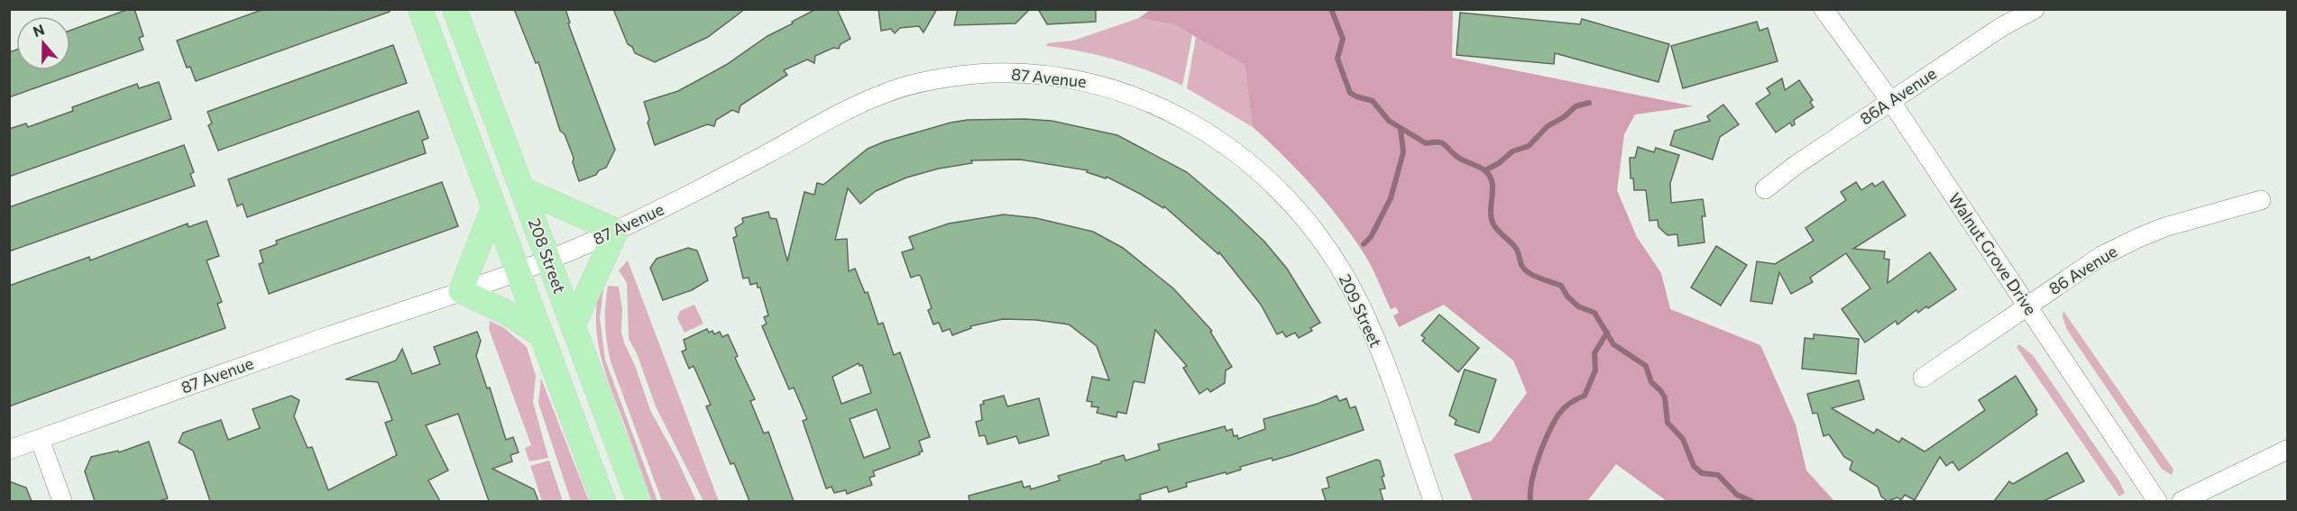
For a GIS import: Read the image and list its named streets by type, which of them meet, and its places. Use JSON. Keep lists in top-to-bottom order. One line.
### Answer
{"streets":{"main road":["208 Street"],"street":["87 Avenue","86A Avenue","Walnut Grove Drive","86 Avenue","209 Street"]},"crossings":[["87 Avenue","208 Street"],["87 Avenue","209 Street"],["86A Avenue","Walnut Grove Drive"],["Walnut Grove Drive","86 Avenue"]],"north":"top"}
